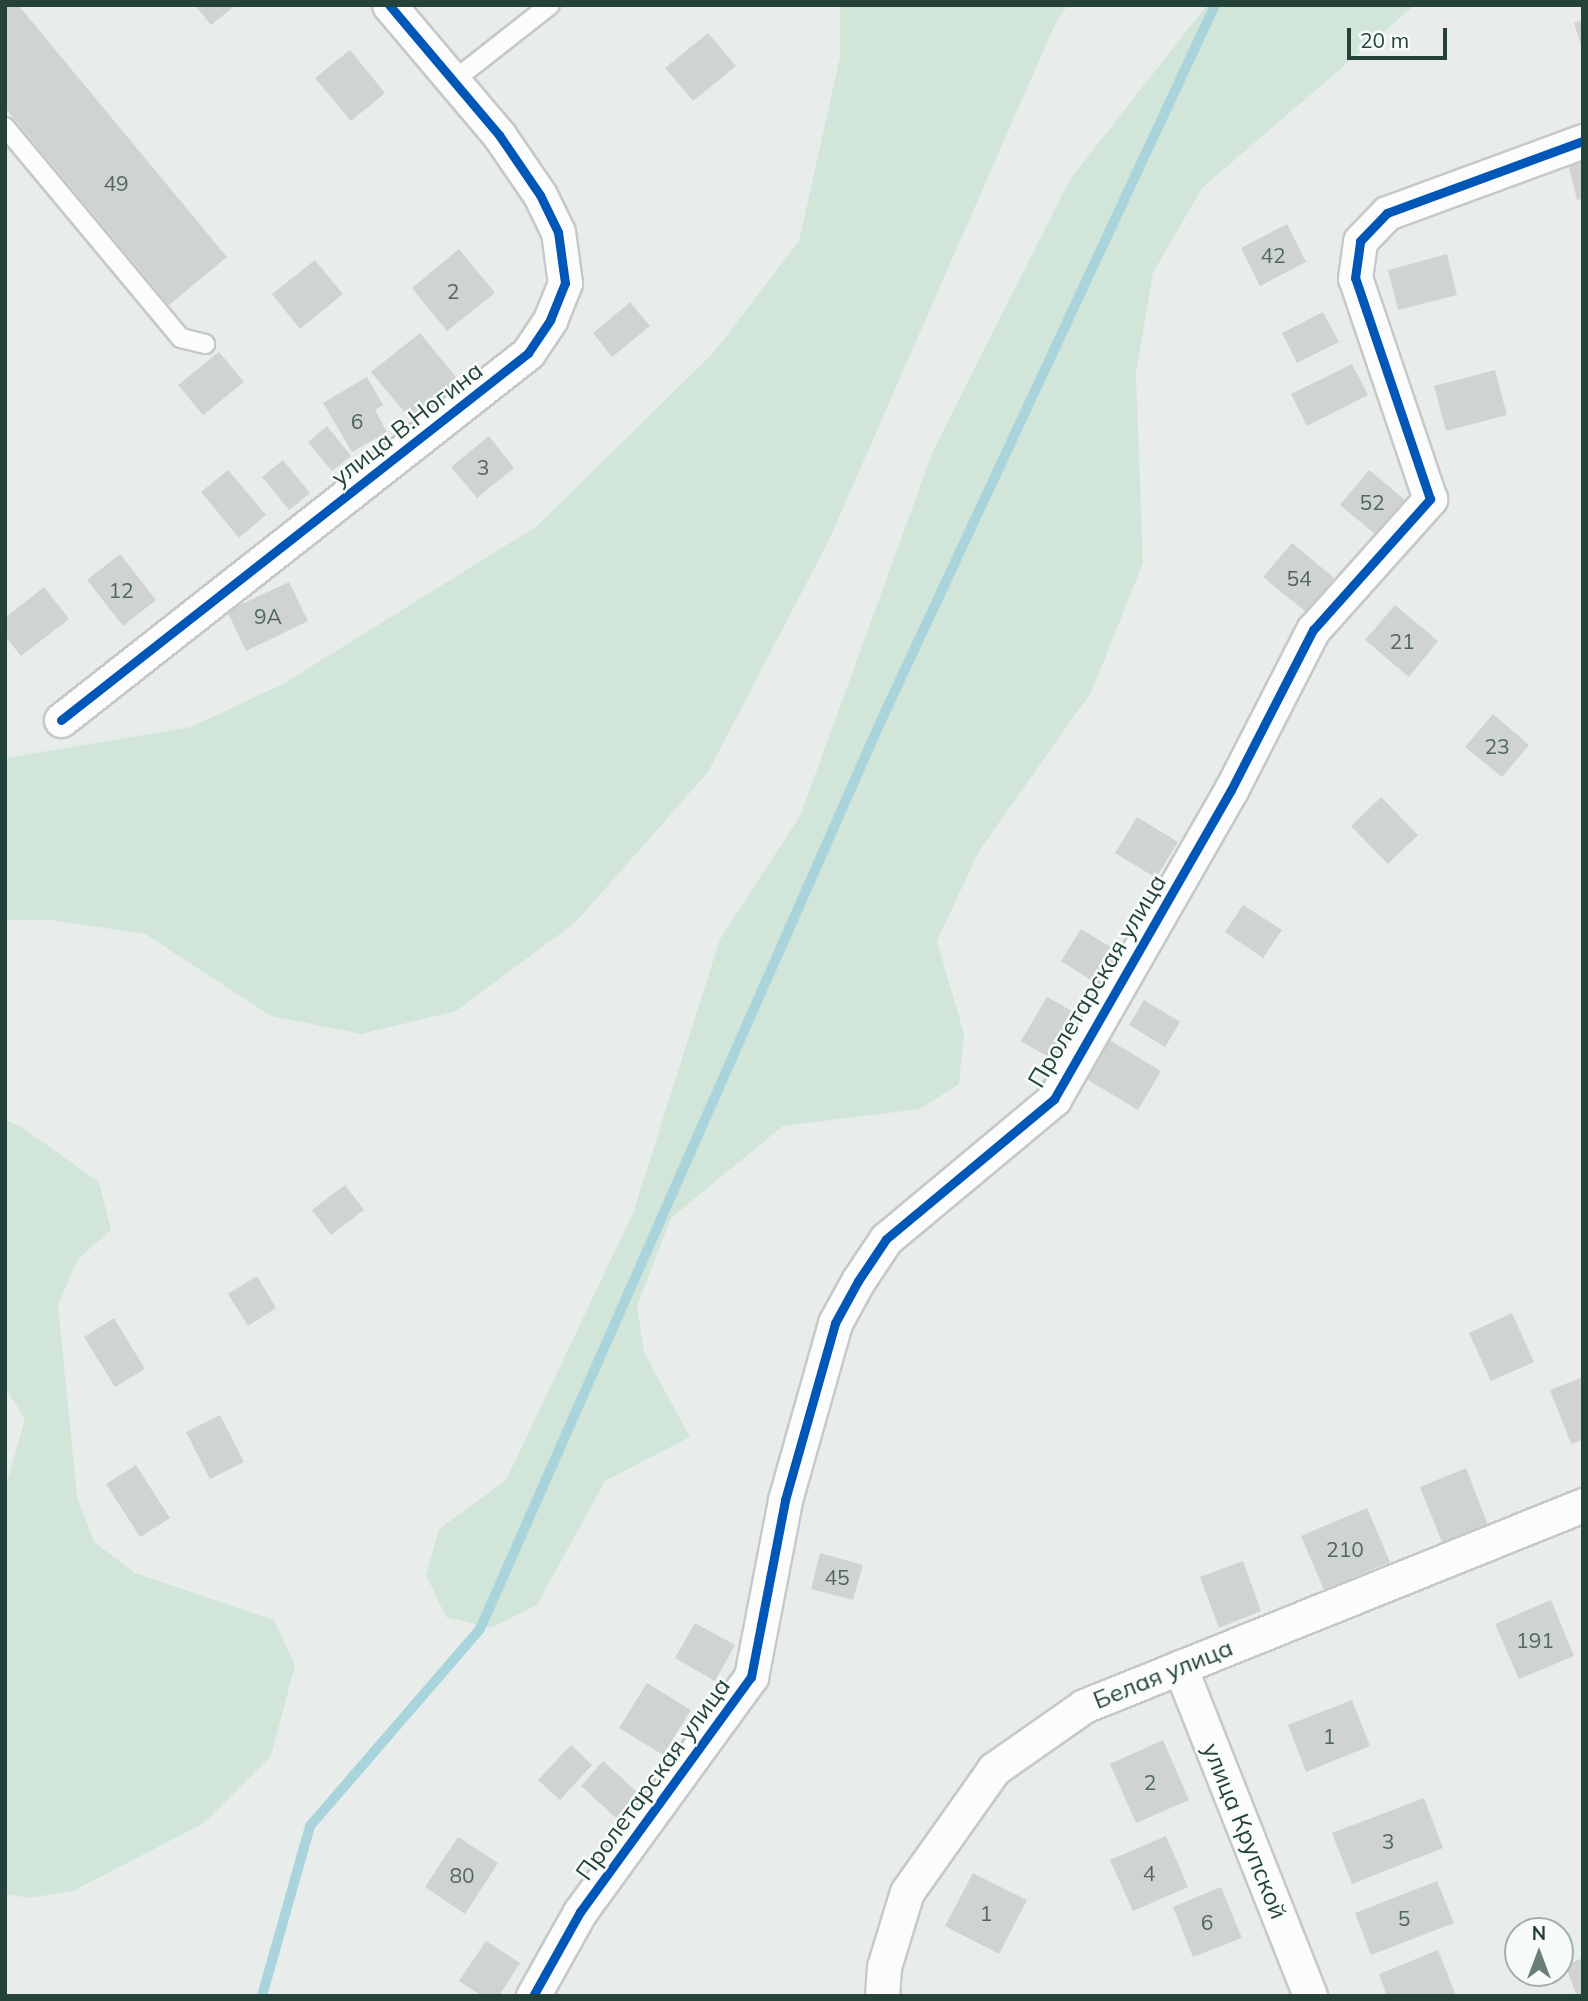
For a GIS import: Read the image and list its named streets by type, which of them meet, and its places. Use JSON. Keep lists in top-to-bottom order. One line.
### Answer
{"streets":{"street":["улица В.Ногина","Пролетарская улица","Белая улица","улица Крупской"]},"crossings":[["Белая улица","улица Крупской"]],"house_numbers":["49","42","2","6","3","52","54","12","9А","21","23","210","45","191","1","2","3","4","80","1","5","6"],"scale_bar":"20 m","north":"top"}
